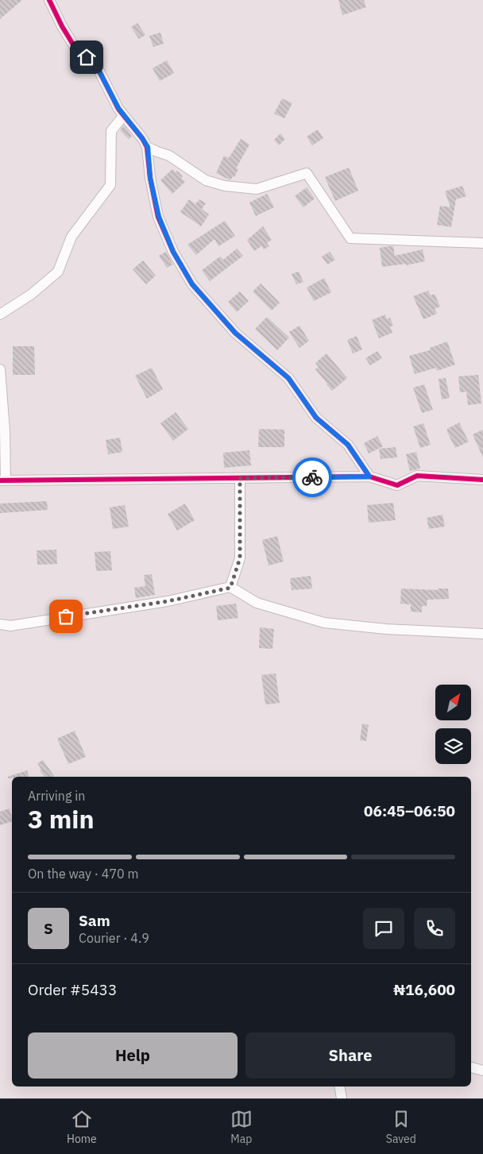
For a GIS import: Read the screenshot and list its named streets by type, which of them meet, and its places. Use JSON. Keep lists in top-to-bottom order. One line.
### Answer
{"north":"top right","page":{"heading":["3 min","Arriving in","06:45–06:50"],"panel":["Sam","Courier · 4.9","Order #5433","₦16,600"],"bar":"On the way · 470 m","round":"S","buttons":["Help","Share"],"tabs":["Home","Map","Saved"]}}
